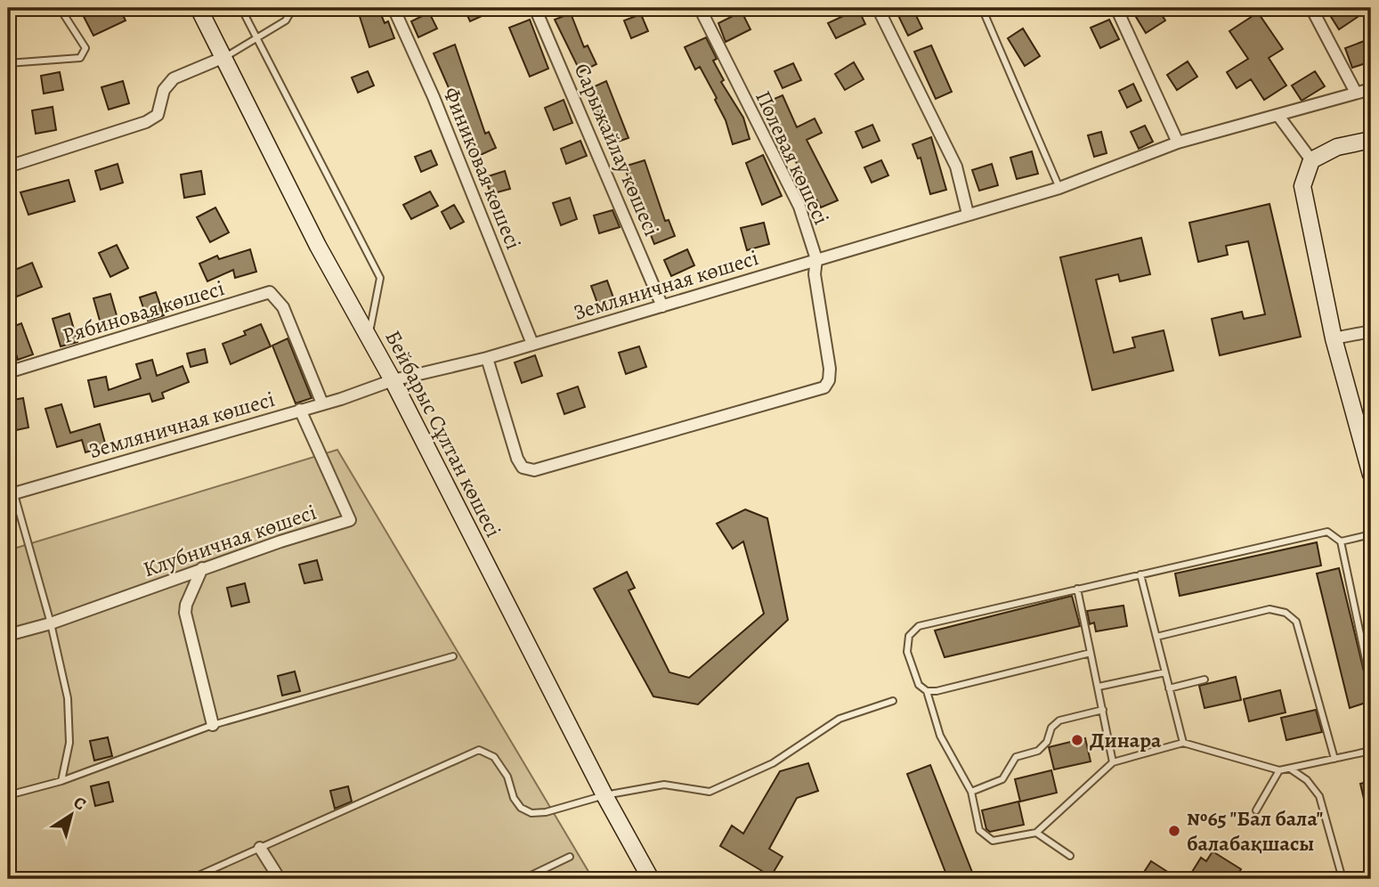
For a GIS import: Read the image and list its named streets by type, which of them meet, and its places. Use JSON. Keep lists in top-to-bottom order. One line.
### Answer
{"streets":{"street":["Сарыжайлау көшесі","Полевая көшесі","Финиковая көшесі","Земляничная көшесі","Рябиновая көшесі","Бейбарыс Сұлтан көшесі","Клубничная көшесі"]},"crossings":[["Сарыжайлау көшесі","Земляничная көшесі"],["Полевая көшесі","Земляничная көшесі"],["Финиковая көшесі","Земляничная көшесі"],["Земляничная көшесі","Рябиновая көшесі"],["Земляничная көшесі","Бейбарыс Сұлтан көшесі"],["Земляничная көшесі","Клубничная көшесі"]],"places":["Динара","№65 \"Бал бала\" балабақшасы"],"north":"top right"}
